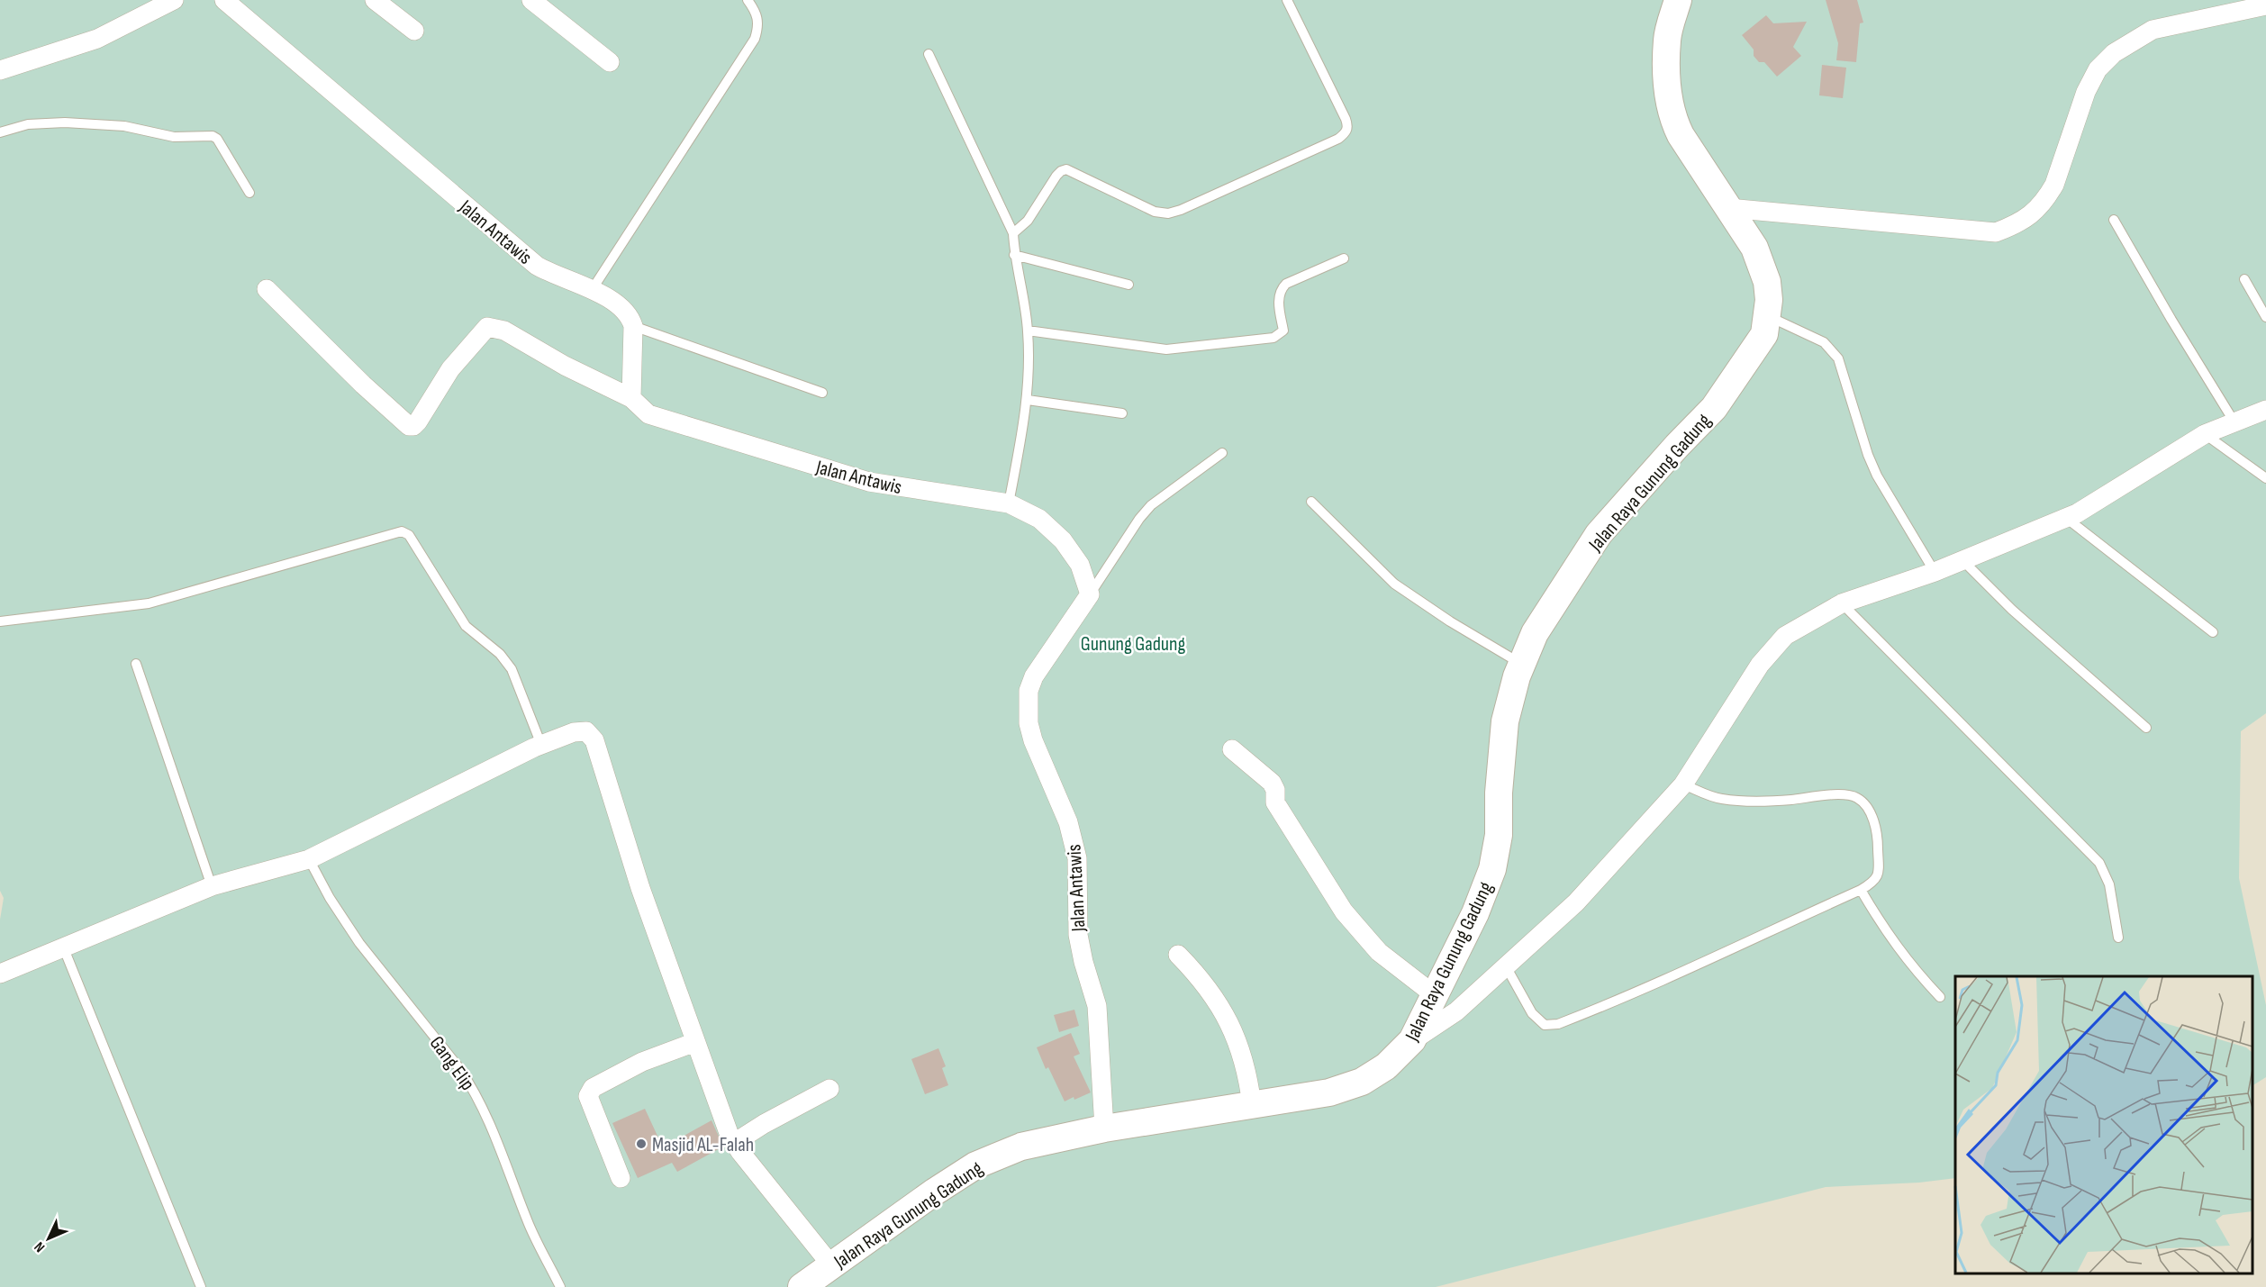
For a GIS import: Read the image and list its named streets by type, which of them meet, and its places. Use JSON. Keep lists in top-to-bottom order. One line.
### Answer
{"streets":{"street":["Jalan Antawis","Jalan Raya Gunung Gadung"],"lane":["Gang Elip"]},"crossings":[["Jalan Antawis","Jalan Raya Gunung Gadung"]],"parks":["Gunung Gadung"],"places":["Masjid AL-Falah"],"north":"bottom left"}
